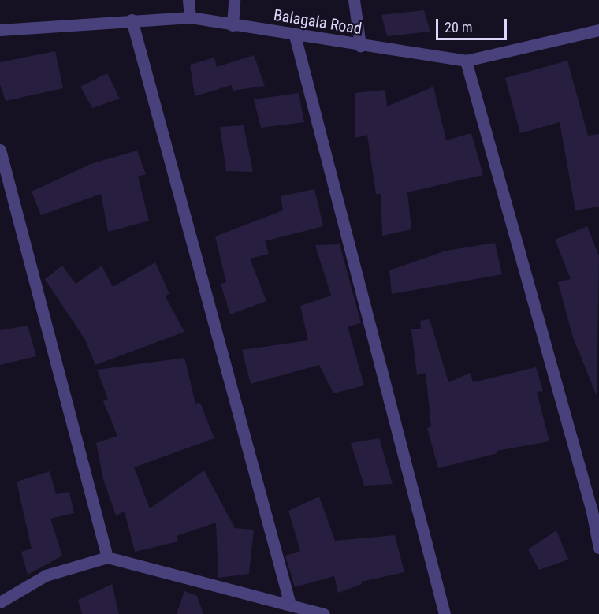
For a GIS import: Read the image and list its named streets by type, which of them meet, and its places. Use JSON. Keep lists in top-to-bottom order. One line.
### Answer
{"streets":{"street":["Balagala Road"]},"scale_bar":"20 m"}
